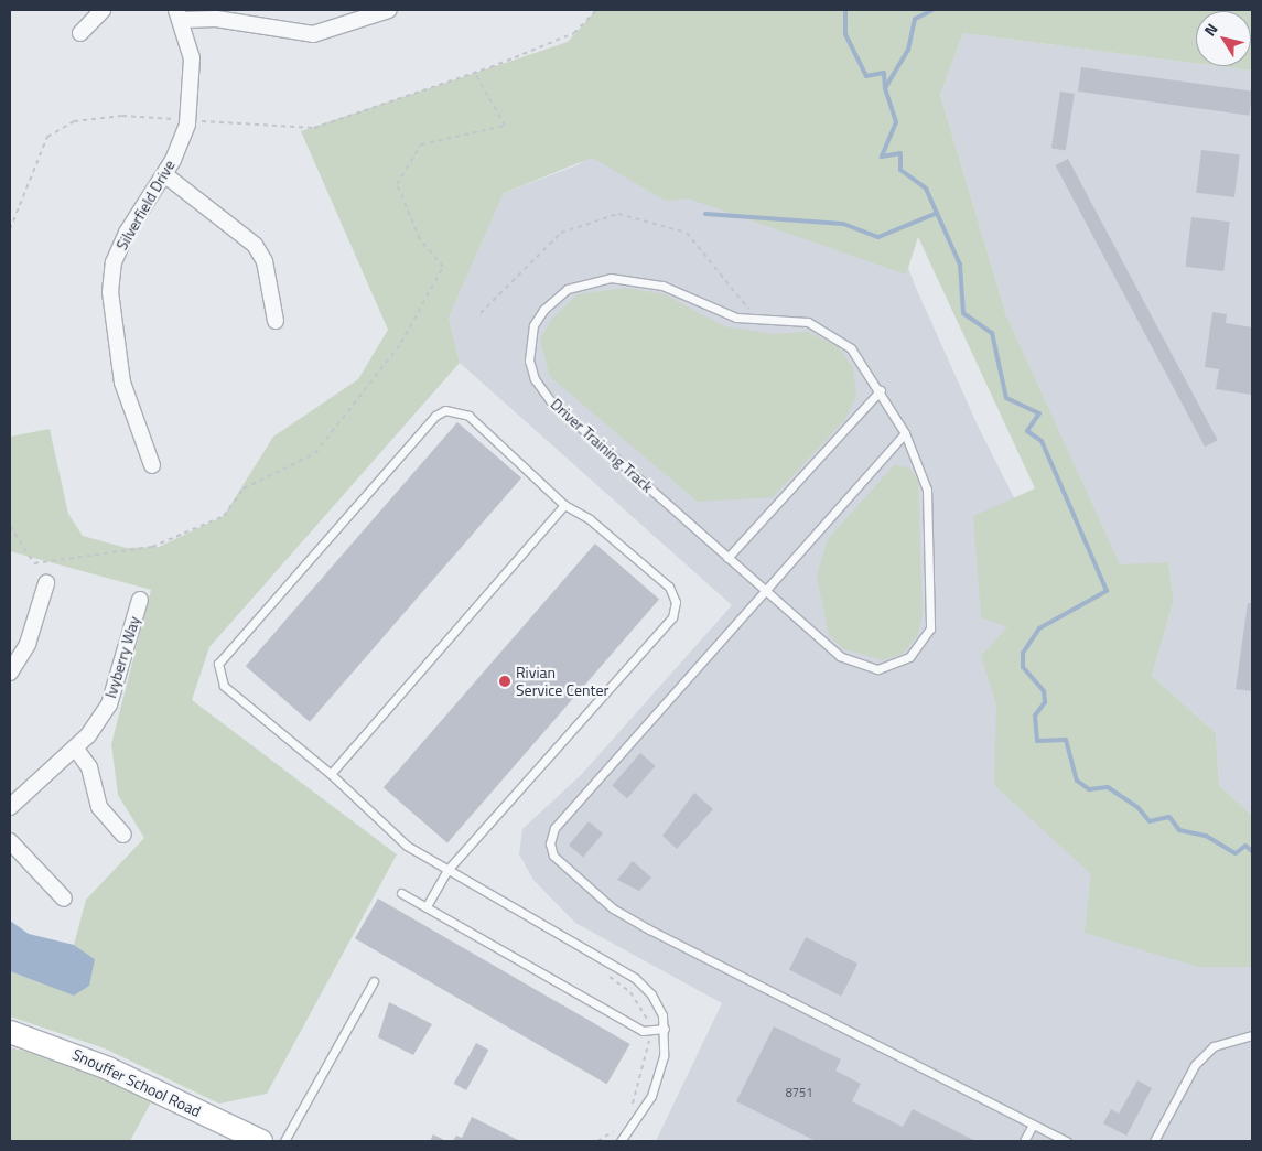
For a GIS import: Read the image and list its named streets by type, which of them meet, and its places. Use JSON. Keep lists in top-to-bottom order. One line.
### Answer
{"streets":{"main road":["Snouffer School Road"],"street":["Silverfield Drive","Ivyberry Way"],"lane":["Driver Training Track"]},"places":["Rivian Service Center"],"house_numbers":["8751"],"north":"top left"}
